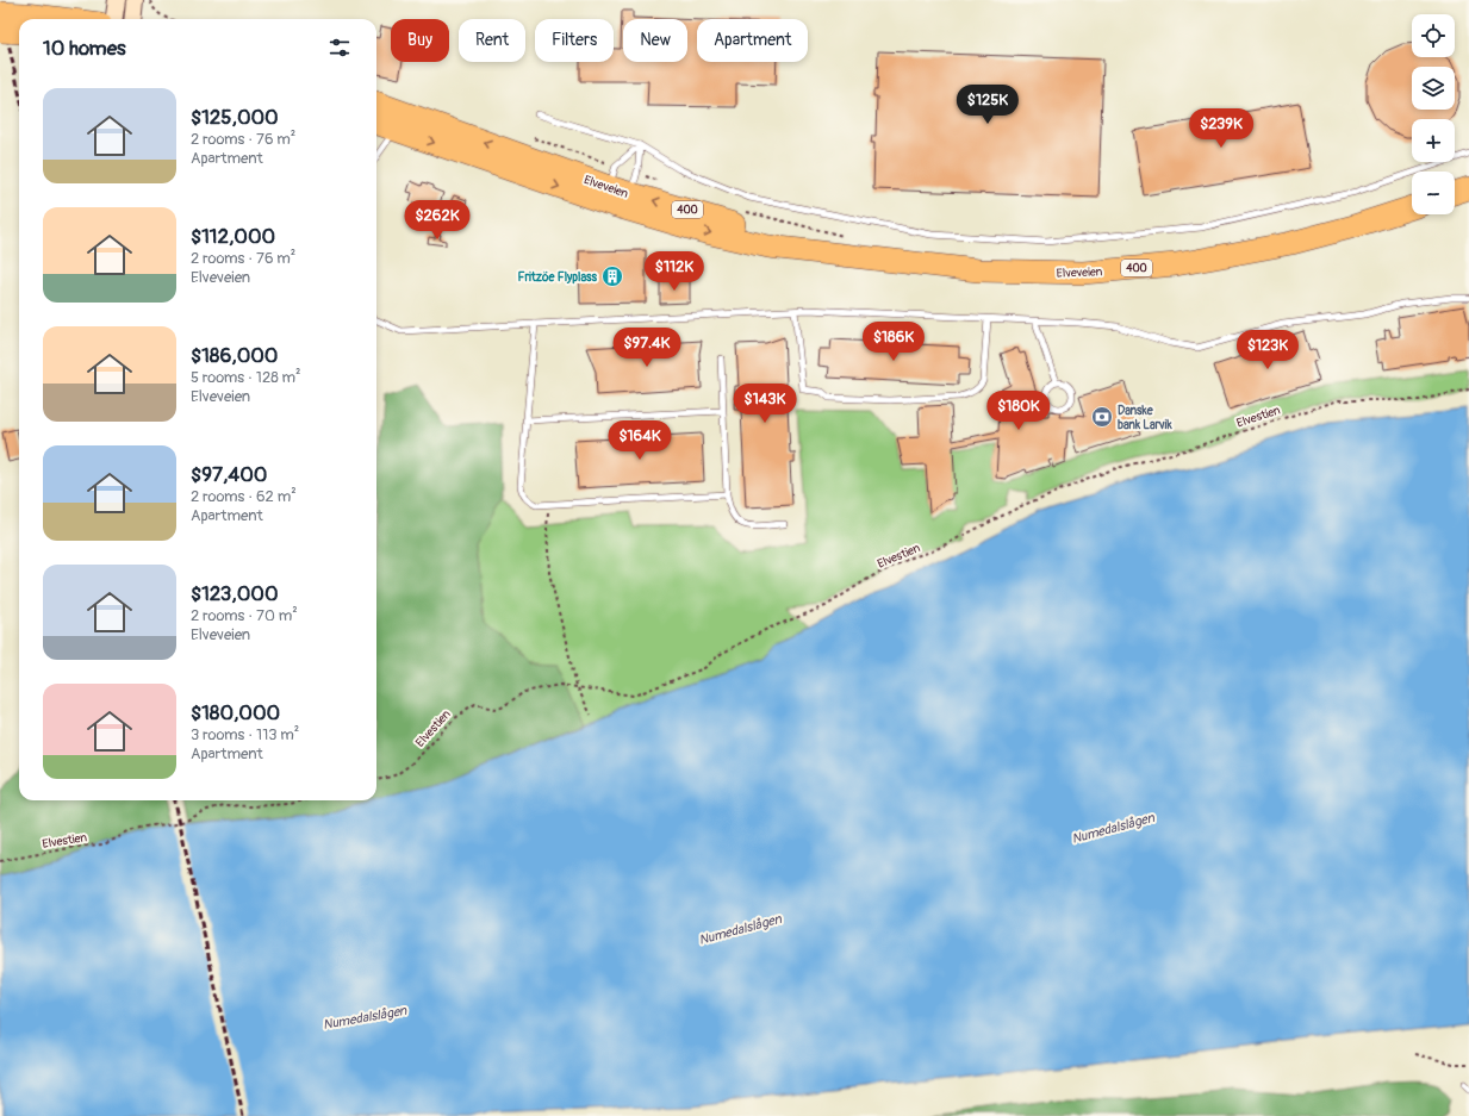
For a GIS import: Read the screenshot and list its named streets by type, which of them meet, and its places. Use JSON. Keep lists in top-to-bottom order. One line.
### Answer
{"streets":{"highway":["Elveveien","400"],"path":["Elvestien"]},"water":["Numedalslågen"],"places":{"building":["Fritzöe Flyplass"],"bank":["Danske bank Larvik"]},"page":{"map_buttons":["+","−"],"chip":["Buy","Rent","Filters","New","Apartment"],"heading":"10 homes","list":[{"name":"$125,000","note":"2 rooms · 76 m² · Apartment"},{"name":"$112,000","note":"2 rooms · 76 m² · Elveveien"},{"name":"$186,000","note":"5 rooms · 128 m² · Elveveien"},{"name":"$97,400","note":"2 rooms · 62 m² · Apartment"},{"name":"$123,000","note":"2 rooms · 70 m² · Elveveien"},{"name":"$180,000","note":"3 rooms · 113 m² · Apartment"}],"price":["$125K","$239K","$262K","$112K","$186K","$97.4K","$123K","$143K","$180K","$164K"]}}
